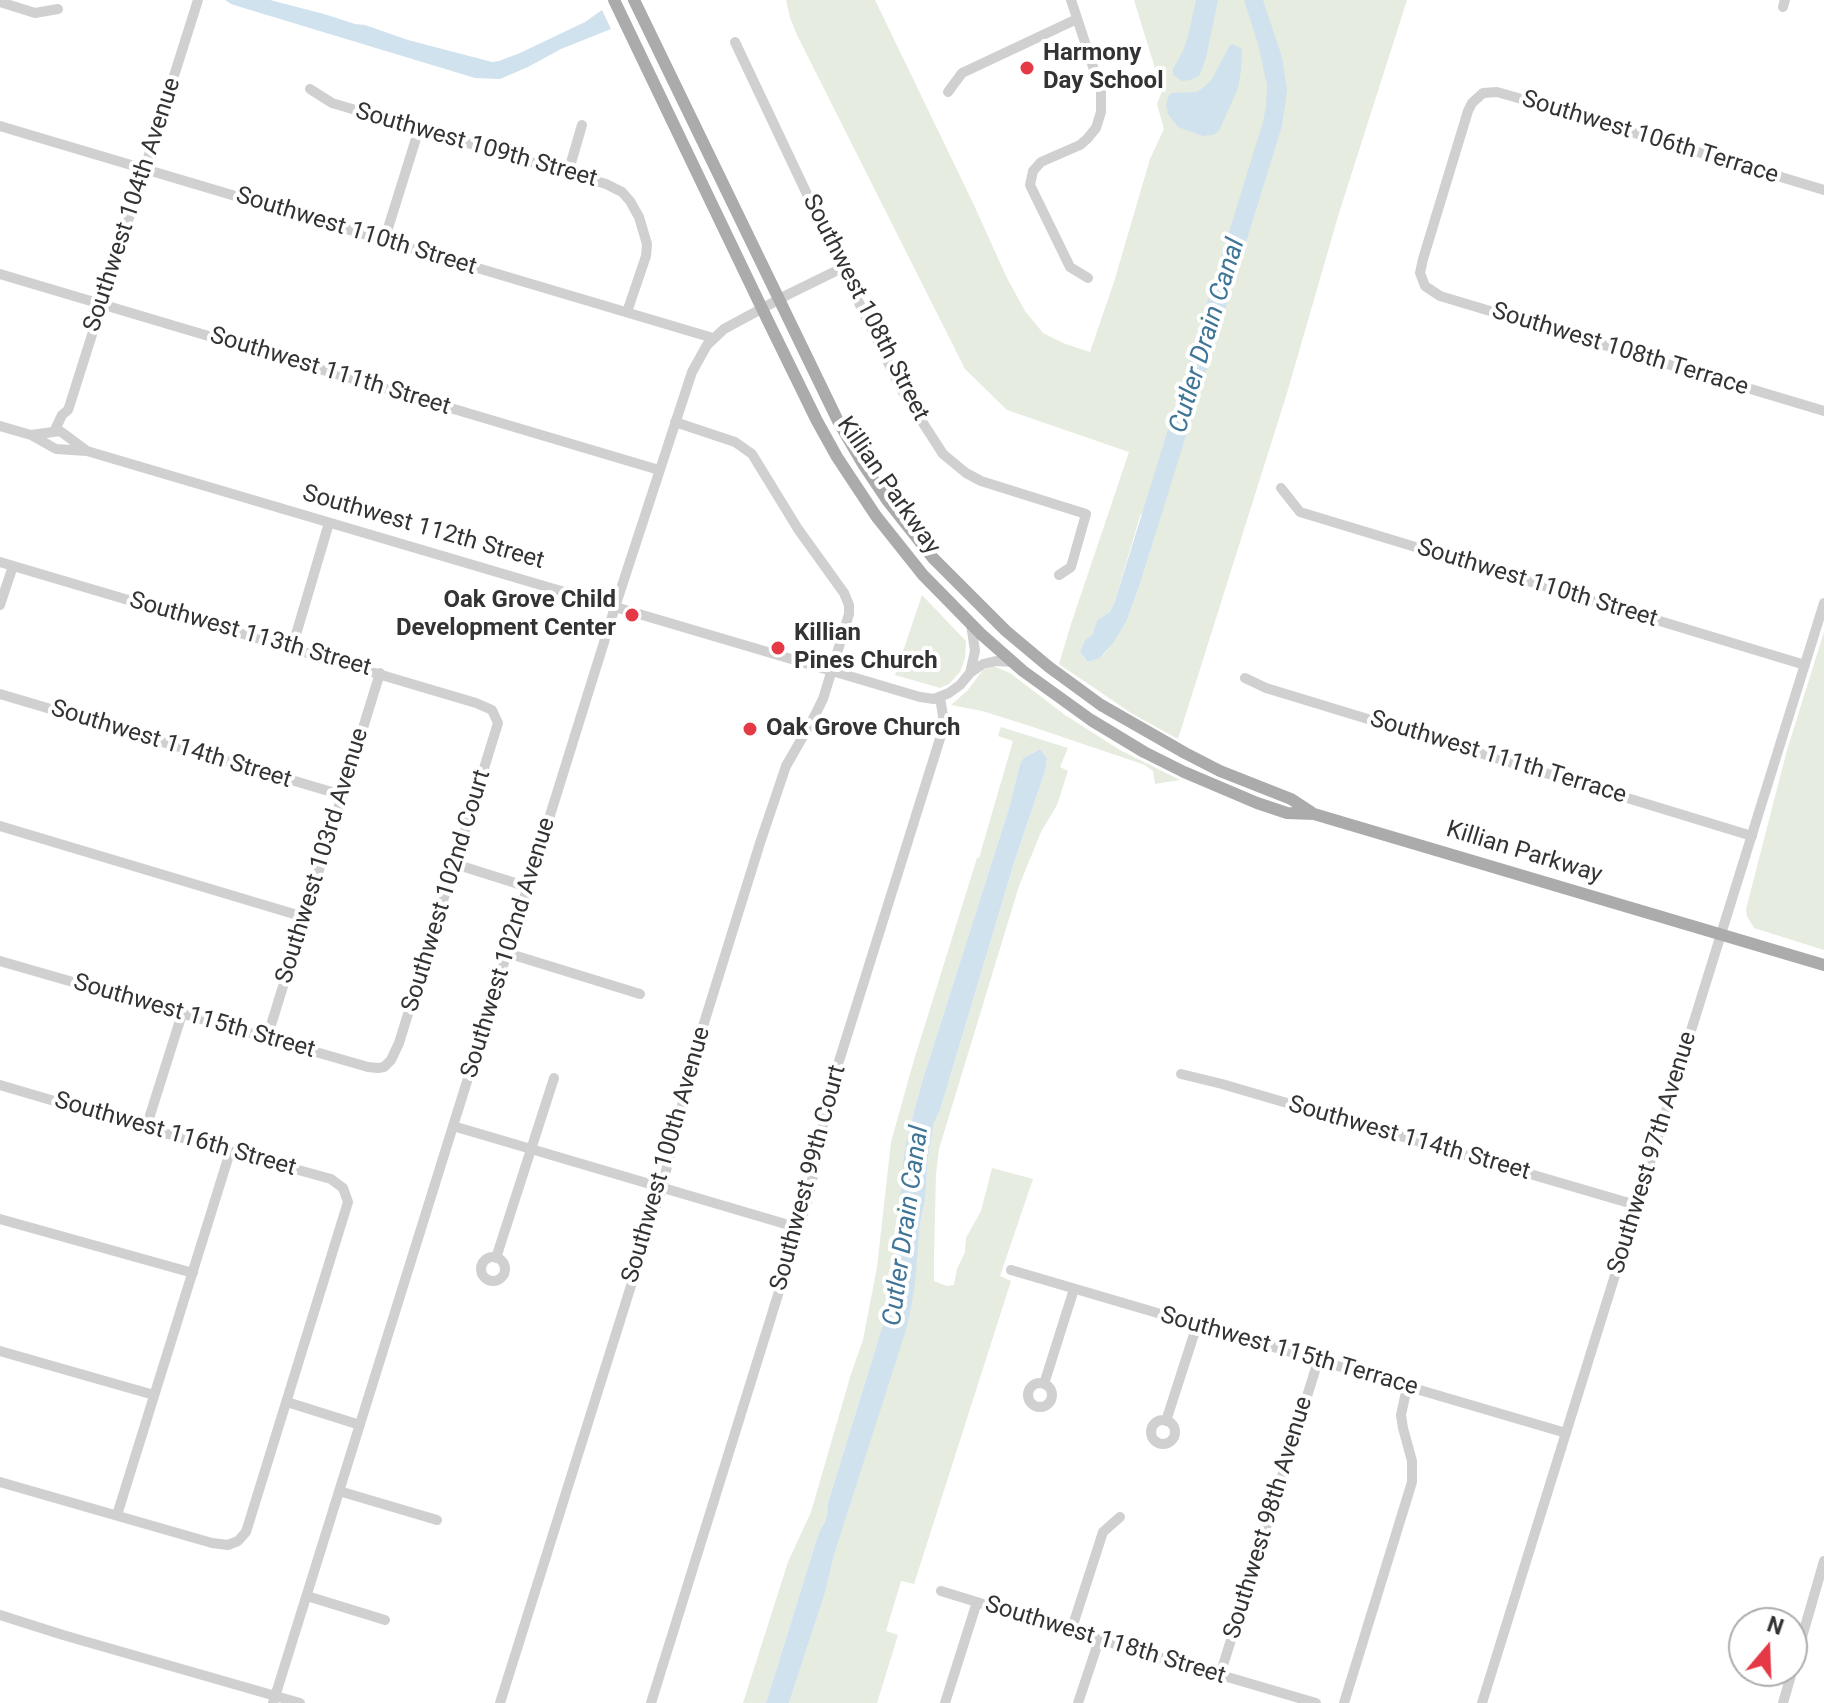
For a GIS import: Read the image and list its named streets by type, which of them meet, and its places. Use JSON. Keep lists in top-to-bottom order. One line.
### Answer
{"streets":{"main road":["Killian Parkway"],"street":["Southwest 106th Terrace","Southwest 109th Street","Southwest 104th Avenue","Southwest 110th Street","Southwest 108th Street","Southwest 108th Terrace","Southwest 111th Street","Southwest 112th Street","Southwest 113th Street","Southwest 114th Street","Southwest 111th Terrace","Southwest 103rd Avenue","Southwest 102nd Court","Southwest 102nd Avenue","Southwest 115th Street","Southwest 116th Street","Southwest 97th Avenue","Southwest 100th Avenue","Southwest 99th Court","Southwest 115th Terrace","Southwest 98th Avenue","Southwest 118th Street"]},"crossings":[["Southwest 106th Terrace","Southwest 108th Terrace"],["Southwest 109th Street","Southwest 110th Street"],["Southwest 104th Avenue","Southwest 110th Street"],["Southwest 104th Avenue","Southwest 111th Street"],["Southwest 104th Avenue","Southwest 112th Street"],["Southwest 110th Street","Southwest 102nd Avenue"],["Southwest 110th Street","Southwest 97th Avenue"],["Southwest 108th Street","Southwest 102nd Avenue"],["Southwest 111th Street","Southwest 102nd Avenue"],["Killian Parkway","Southwest 102nd Avenue"],["Killian Parkway","Southwest 97th Avenue"],["Southwest 112th Street","Southwest 102nd Avenue"],["Southwest 112th Street","Southwest 100th Avenue"],["Southwest 112th Street","Southwest 99th Court"],["Southwest 113th Street","Southwest 103rd Avenue"],["Southwest 113th Street","Southwest 102nd Court"],["Southwest 114th Street","Southwest 103rd Avenue"],["Southwest 114th Street","Southwest 97th Avenue"],["Southwest 111th Terrace","Southwest 97th Avenue"],["Southwest 103rd Avenue","Southwest 115th Street"],["Southwest 102nd Court","Southwest 115th Street"],["Southwest 102nd Avenue","Southwest 100th Avenue"],["Southwest 97th Avenue","Southwest 115th Terrace"],["Southwest 115th Terrace","Southwest 98th Avenue"],["Southwest 98th Avenue","Southwest 118th Street"]],"water":["Cutler Drain Canal"],"places":["Harmony Day School","Oak Grove Child Development Center","Killian Pines Church","Oak Grove Church"],"north":"top"}
